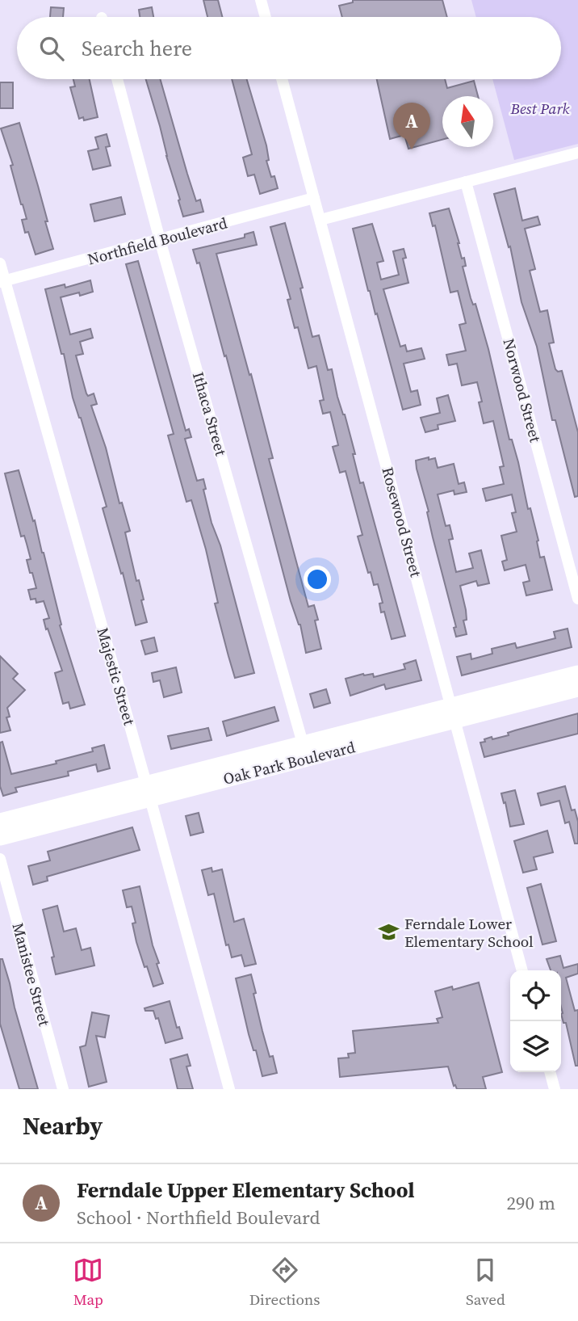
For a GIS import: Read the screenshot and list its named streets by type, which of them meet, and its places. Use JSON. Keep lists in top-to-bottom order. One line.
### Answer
{"streets":{"street":["Northfield Boulevard","Norwood Street","Ithaca Street","Rosewood Street","Majestic Street","Oak Park Boulevard","Manistee Street"]},"crossings":[["Northfield Boulevard","Ithaca Street"],["Northfield Boulevard","Rosewood Street"],["Northfield Boulevard","Majestic Street"],["Ithaca Street","Oak Park Boulevard"],["Rosewood Street","Oak Park Boulevard"],["Majestic Street","Oak Park Boulevard"]],"parks":["Best Park"],"places":{"school or university":["Ferndale Lower Elementary School"]},"north":"top","page":{"search":"Search here","pins":"A","heading":"Nearby","list":[{"mark":"A","name":"Ferndale Upper Elementary School","note":"School · Northfield Boulevard","value":"290 m"}],"nav":["Map","Directions","Saved"]}}
